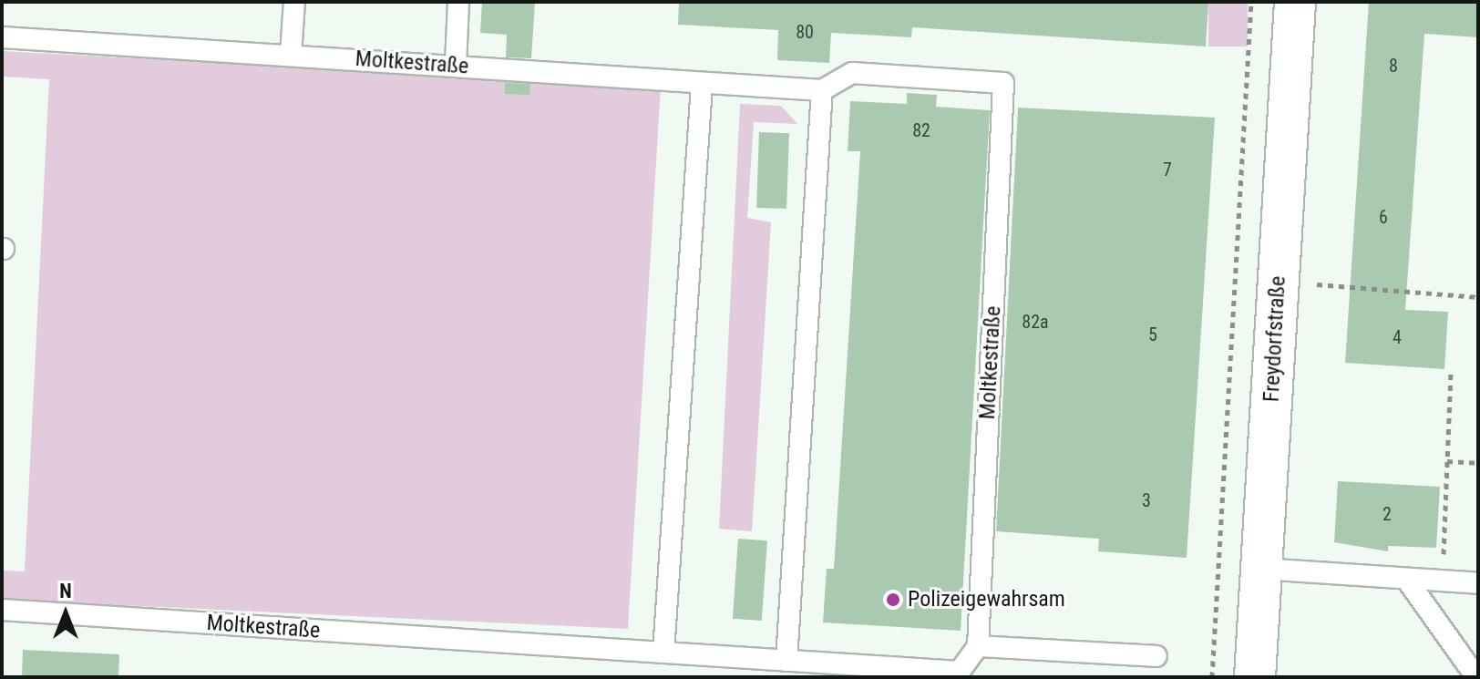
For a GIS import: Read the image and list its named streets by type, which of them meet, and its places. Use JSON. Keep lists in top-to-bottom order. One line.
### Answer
{"streets":{"street":["Freydorfstraße"],"lane":["Moltkestraße"]},"places":["Polizeigewahrsam"],"house_numbers":["80","8","82","7","6","82a","5","4","3","2"],"north":"top"}
